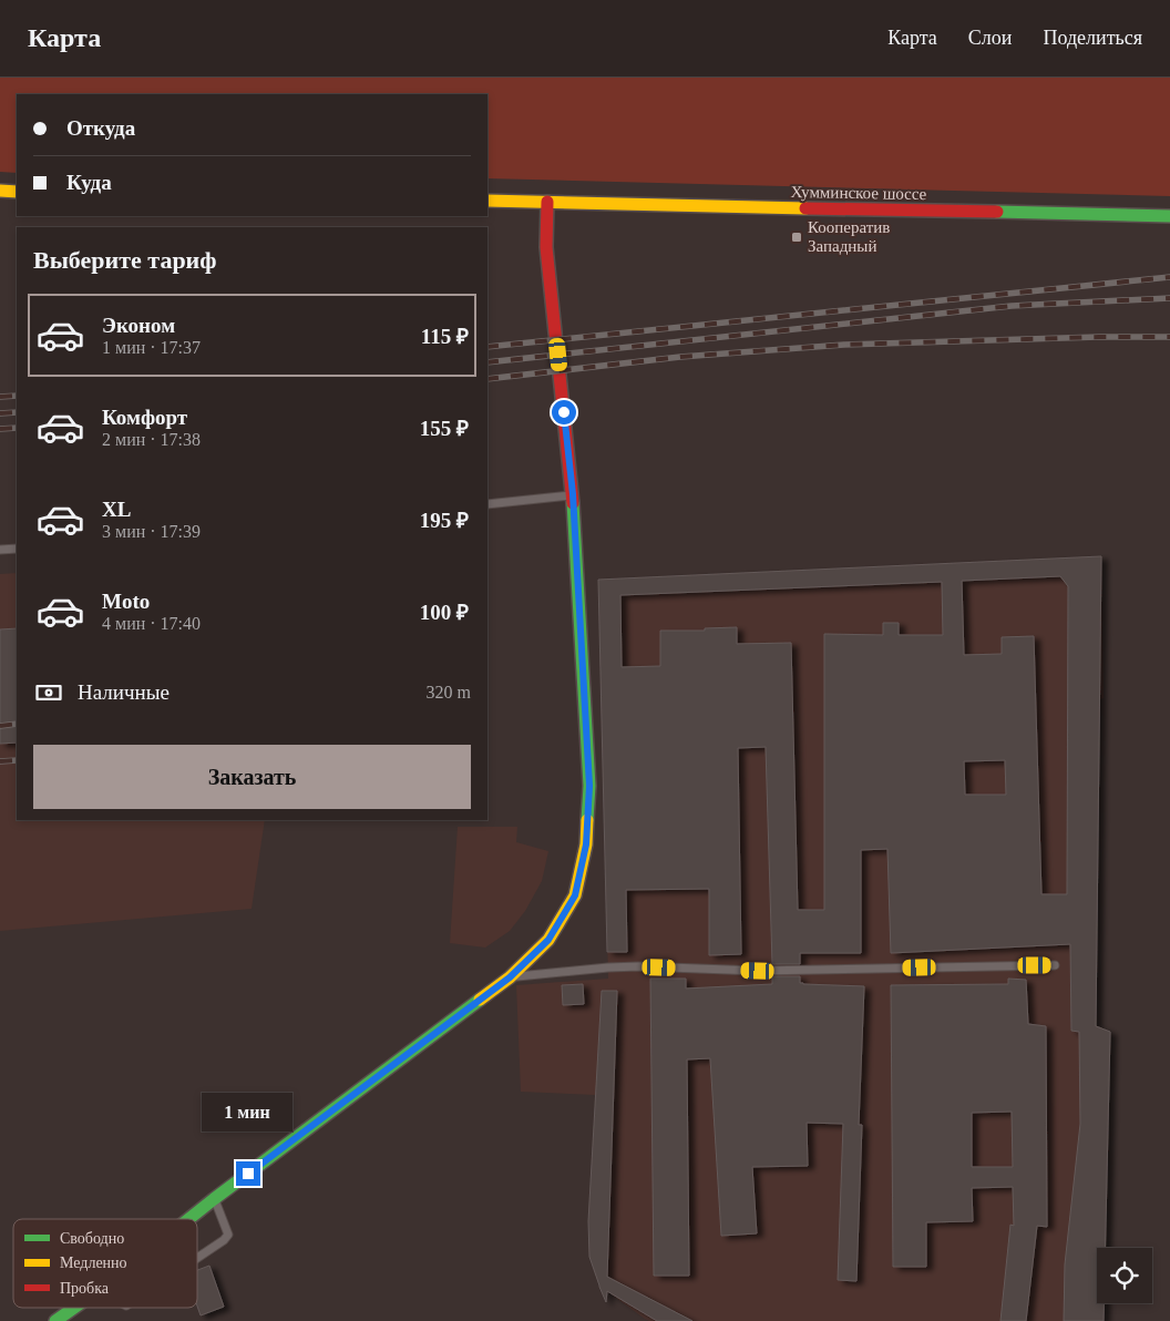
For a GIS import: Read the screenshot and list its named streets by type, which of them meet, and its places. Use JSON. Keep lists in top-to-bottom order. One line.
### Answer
{"streets":{"street":["Хумминское шоссе"]},"places":{"transit":["Кооператив Западный"]},"legend":["Свободно","Медленно","Пробка"],"page":{"header":"Карта","nav":["Карта","Слои","Поделиться"],"banner":["Откуда","Куда"],"heading":"Выберите тариф","list":[{"name":"Эконом","note":"1 мин · 17:37","value":"115 ₽"},{"name":"Комфорт","note":"2 мин · 17:38","value":"155 ₽"},{"name":"XL","note":"3 мин · 17:39","value":"195 ₽"},{"name":"Moto","note":"4 мин · 17:40","value":"100 ₽"}],"pay":["Наличные","320 m"],"buttons":"Заказать","bubble":"1 мин"}}
